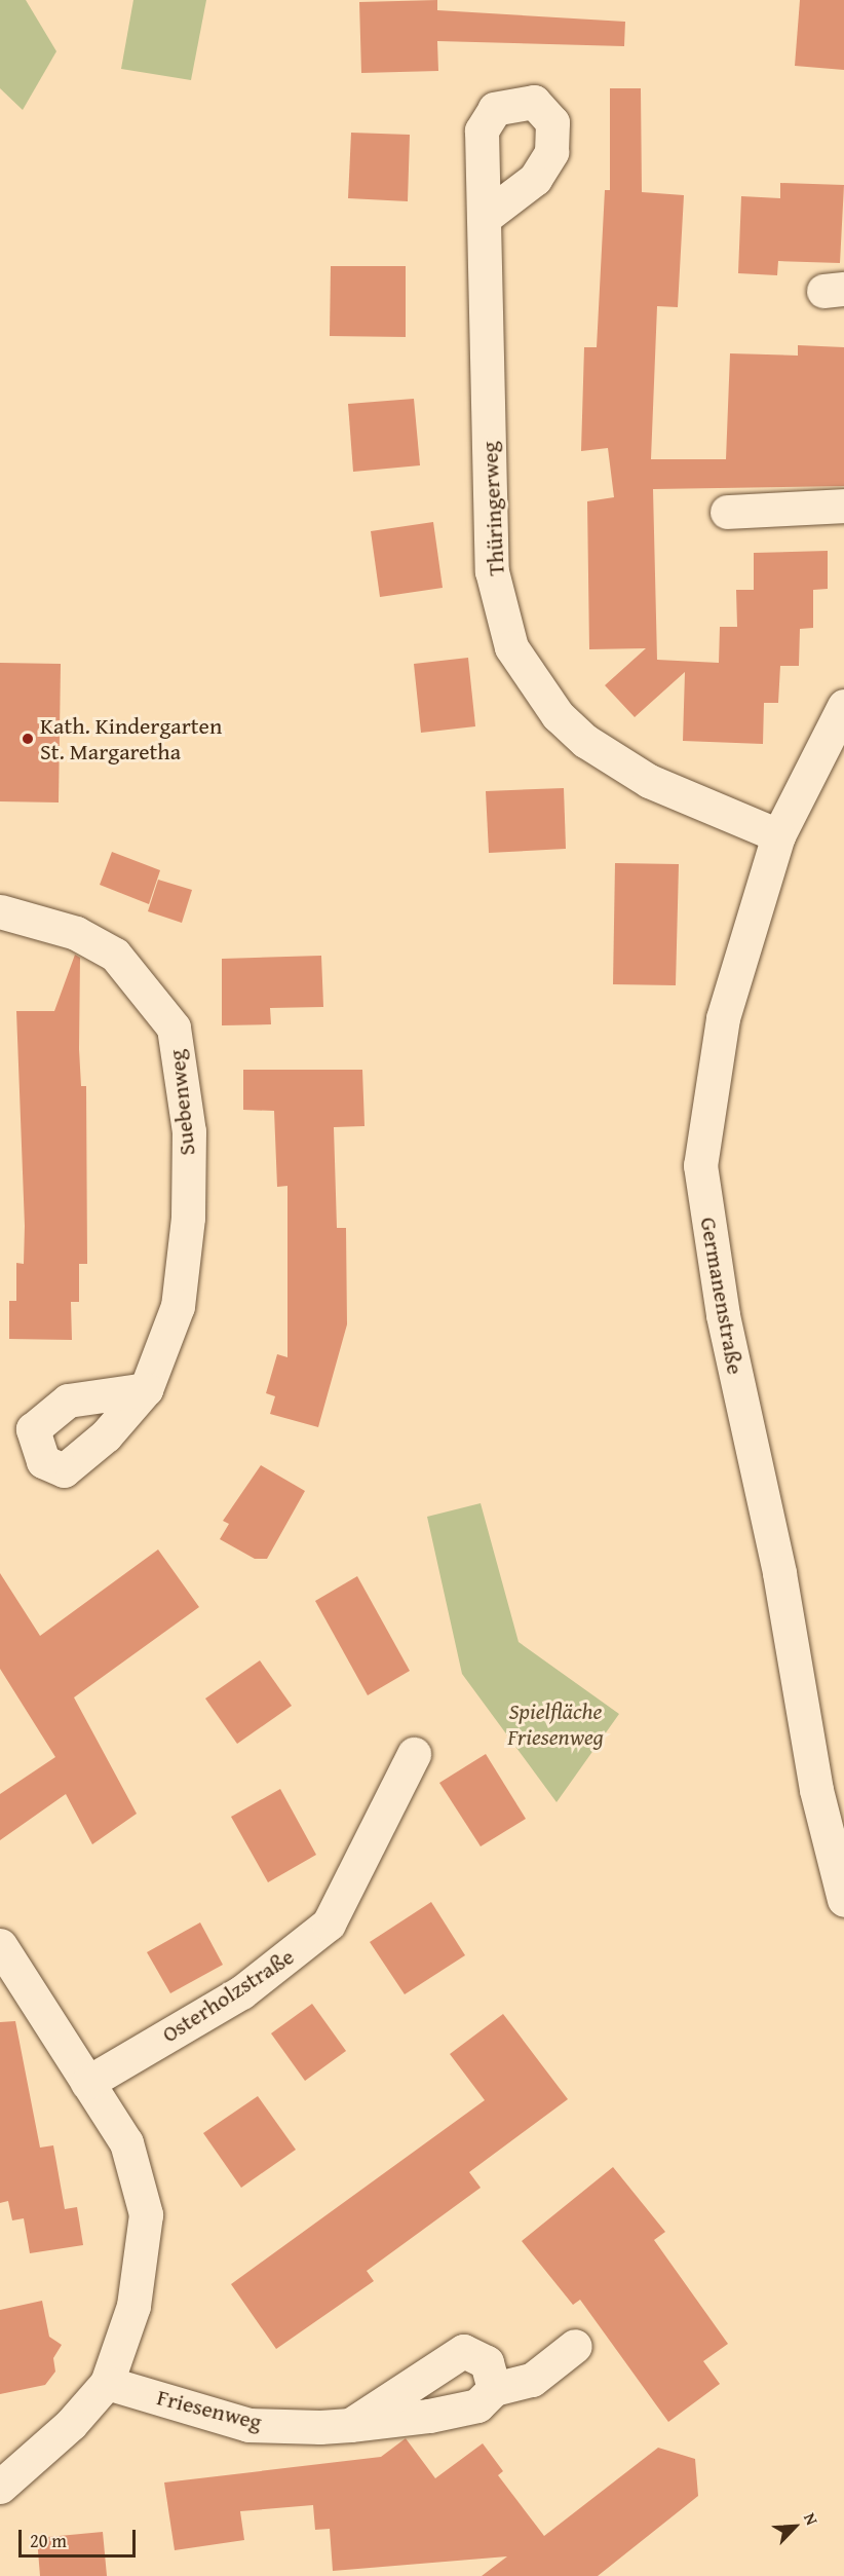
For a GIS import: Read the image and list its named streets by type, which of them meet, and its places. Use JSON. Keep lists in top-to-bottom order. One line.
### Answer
{"streets":{"street":["Thüringerweg","Suebenweg","Germanenstraße","Osterholzstraße","Friesenweg"]},"crossings":[["Thüringerweg","Germanenstraße"]],"parks":["Spielfläche Friesenweg"],"places":["Kath. Kindergarten St. Margaretha"],"scale_bar":"20 m","north":"top right"}
